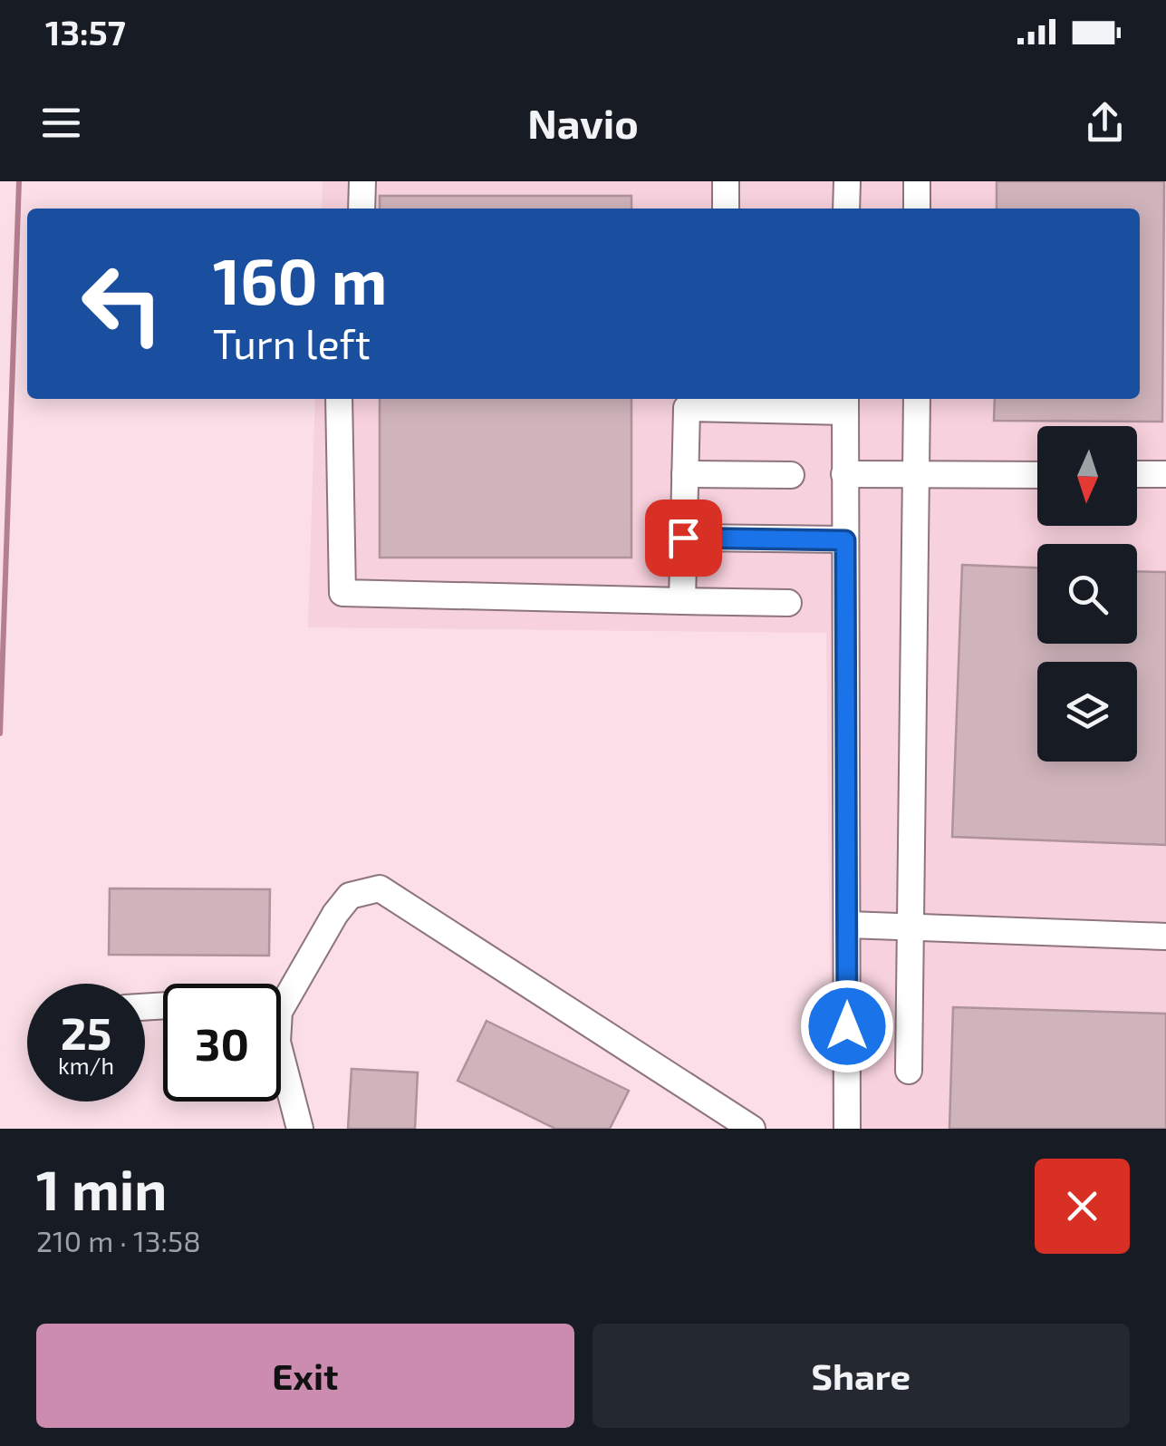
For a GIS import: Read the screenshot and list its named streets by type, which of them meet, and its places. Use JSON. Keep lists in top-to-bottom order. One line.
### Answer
{"north":"bottom","page":{"status":"13:57","header":"Navio","turn":["160 m","Turn left"],"speed":"25 km/h","limit":"30","heading":["1 min","210 m · 13:58"],"buttons":["Exit","Share"]}}
